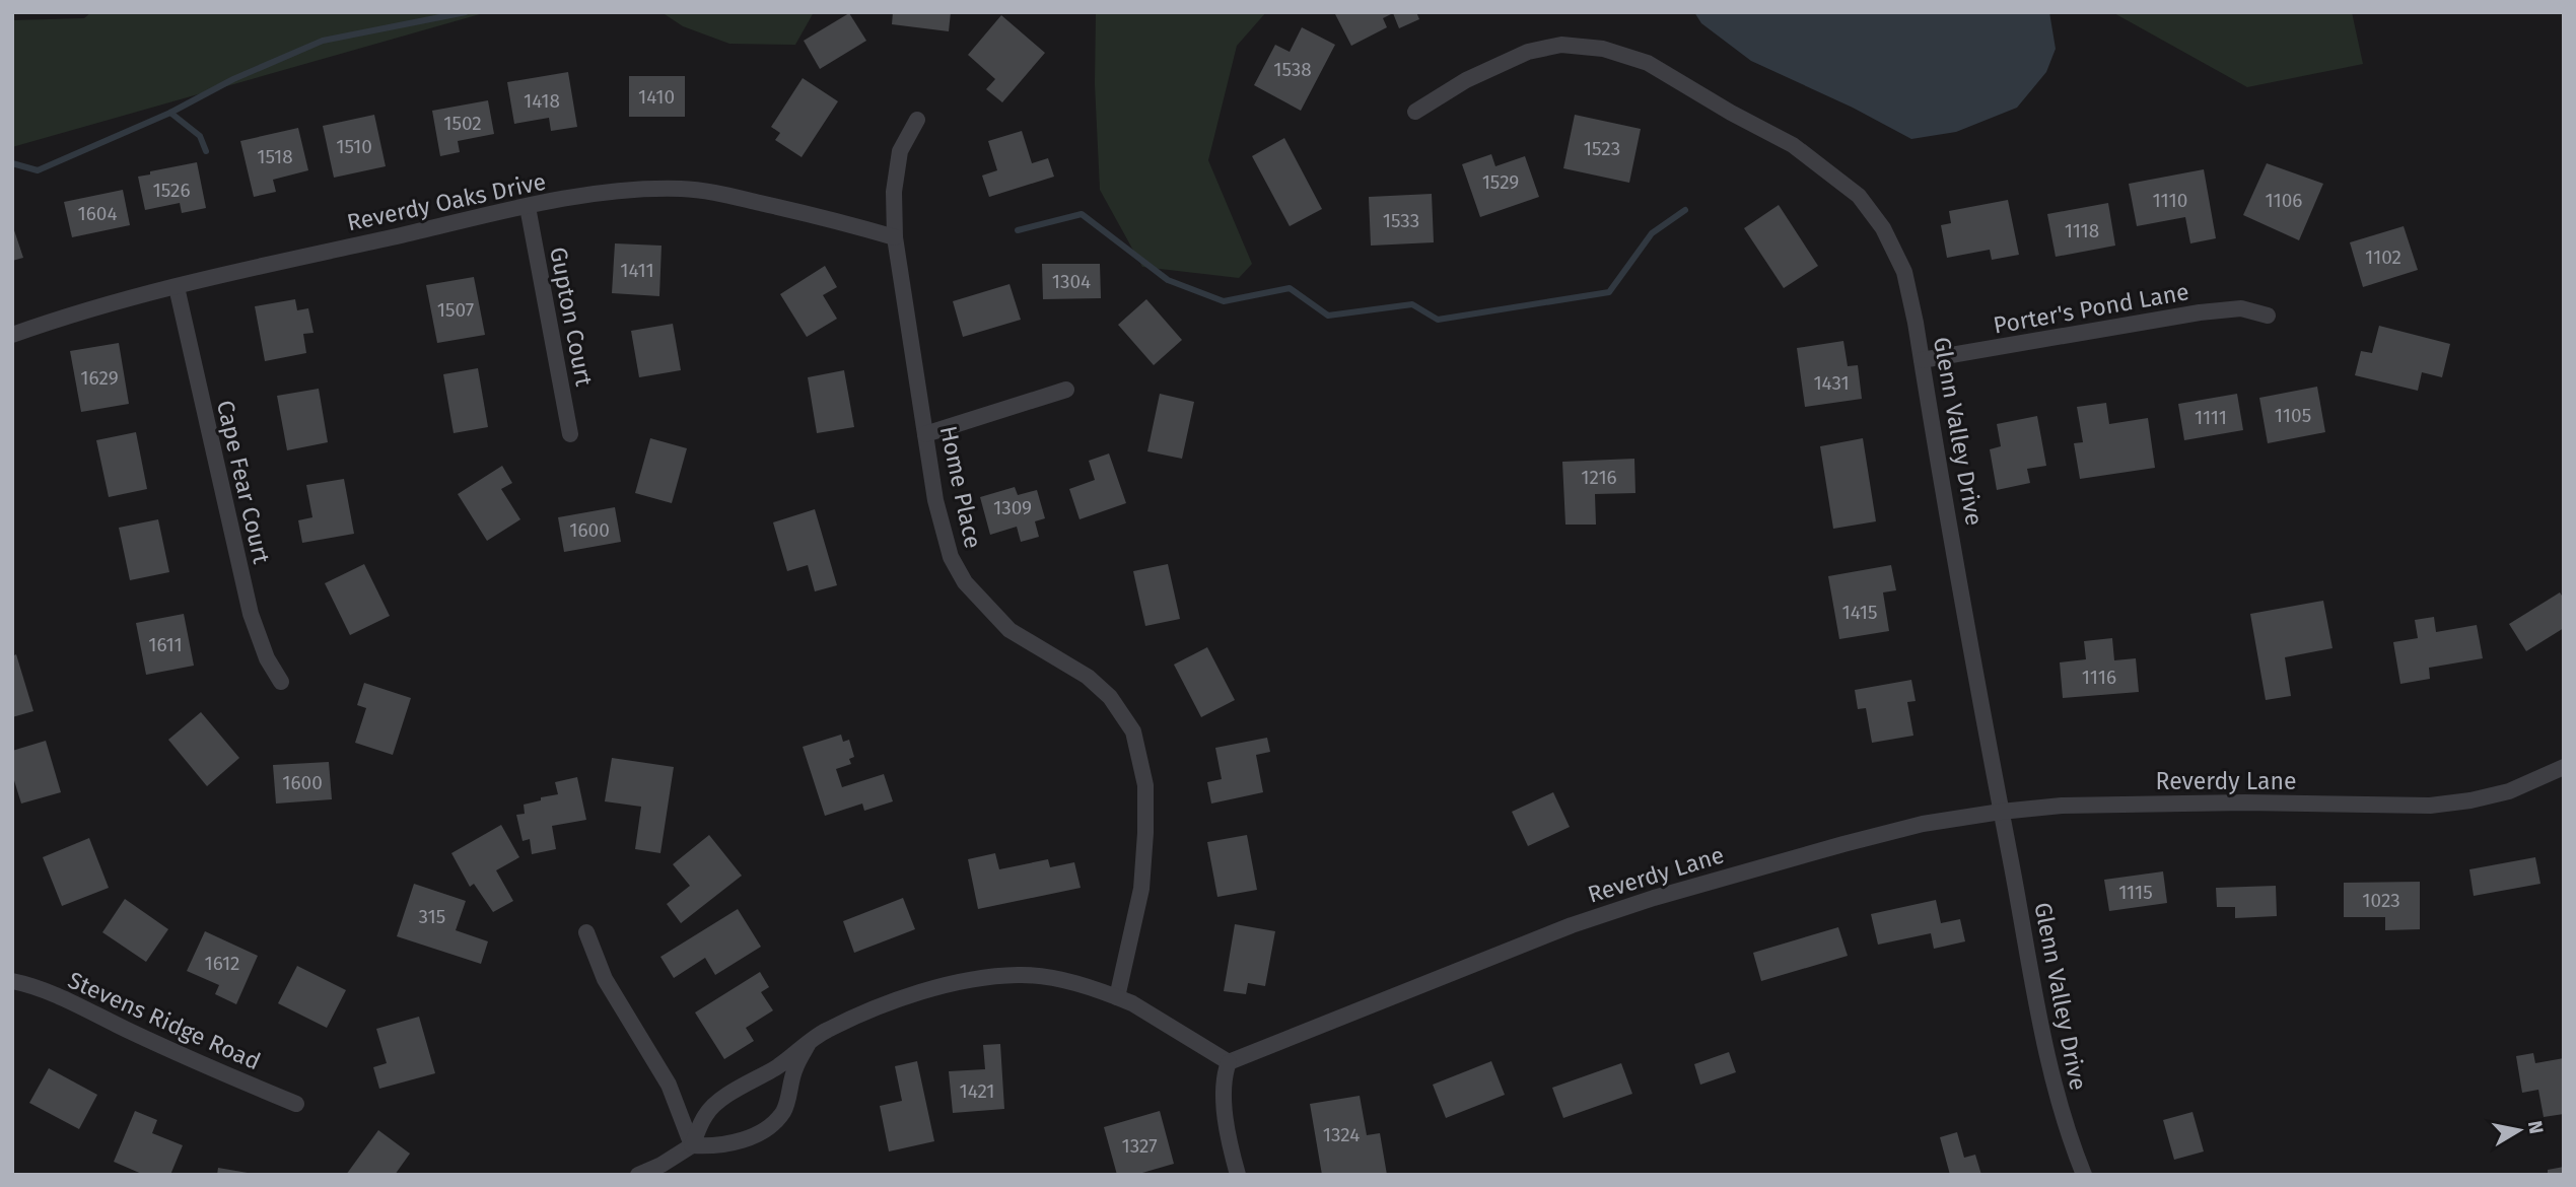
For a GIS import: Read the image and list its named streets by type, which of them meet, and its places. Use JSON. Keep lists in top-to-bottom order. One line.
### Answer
{"streets":{"street":["Reverdy Oaks Drive","Porter's Pond Lane","Gupton Court","Glenn Valley Drive","Cape Fear Court","Home Place","Reverdy Lane","Stevens Ridge Road"]},"crossings":[["Reverdy Oaks Drive","Gupton Court"],["Reverdy Oaks Drive","Cape Fear Court"],["Reverdy Oaks Drive","Home Place"],["Porter's Pond Lane","Glenn Valley Drive"],["Glenn Valley Drive","Reverdy Lane"]],"house_numbers":["1538","1410","1418","1502","1510","1523","1518","1529","1526","1110","1106","1604","1533","1118","1102","1411","1304","1507","1629","1431","1105","1111","1216","1309","1600","1415","1611","1116","1600","1115","1023","315","1612","1421","1324","1327"],"north":"right"}
